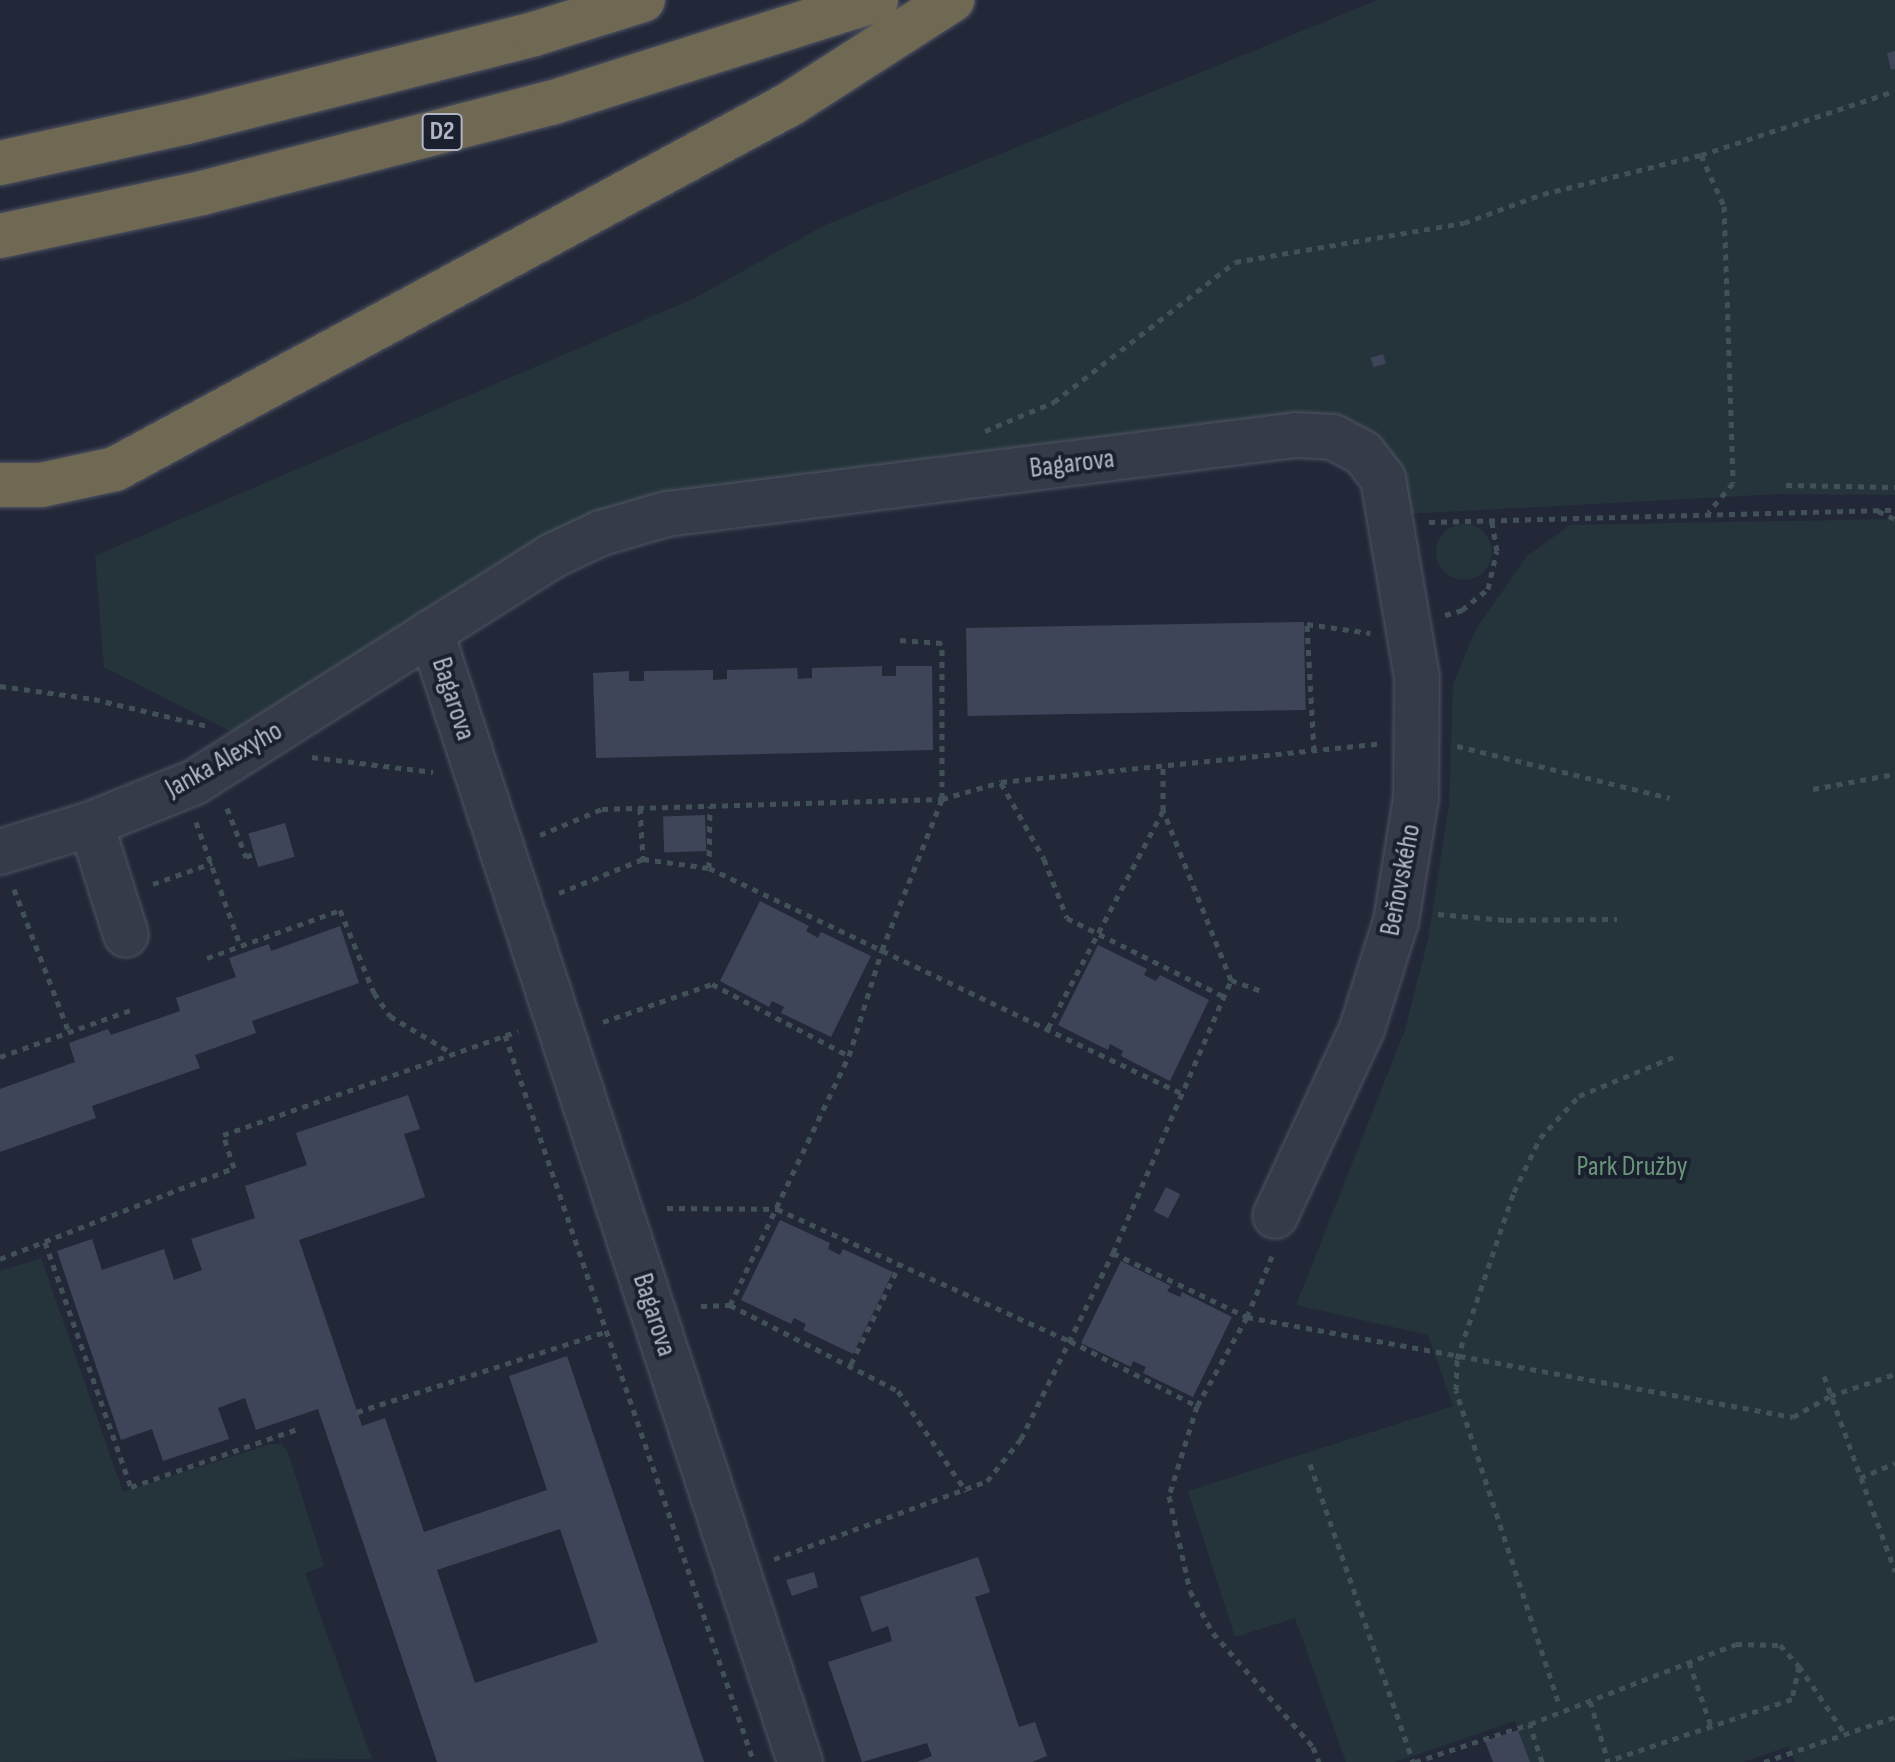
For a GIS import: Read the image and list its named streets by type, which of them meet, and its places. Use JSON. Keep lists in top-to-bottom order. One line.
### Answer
{"streets":{"highway":["D2"],"street":["Bagarova","Janka Alexyho","Beňovského"]},"crossings":[["Bagarova","Janka Alexyho"],["Bagarova","Beňovského"]],"parks":["Park Družby"]}
